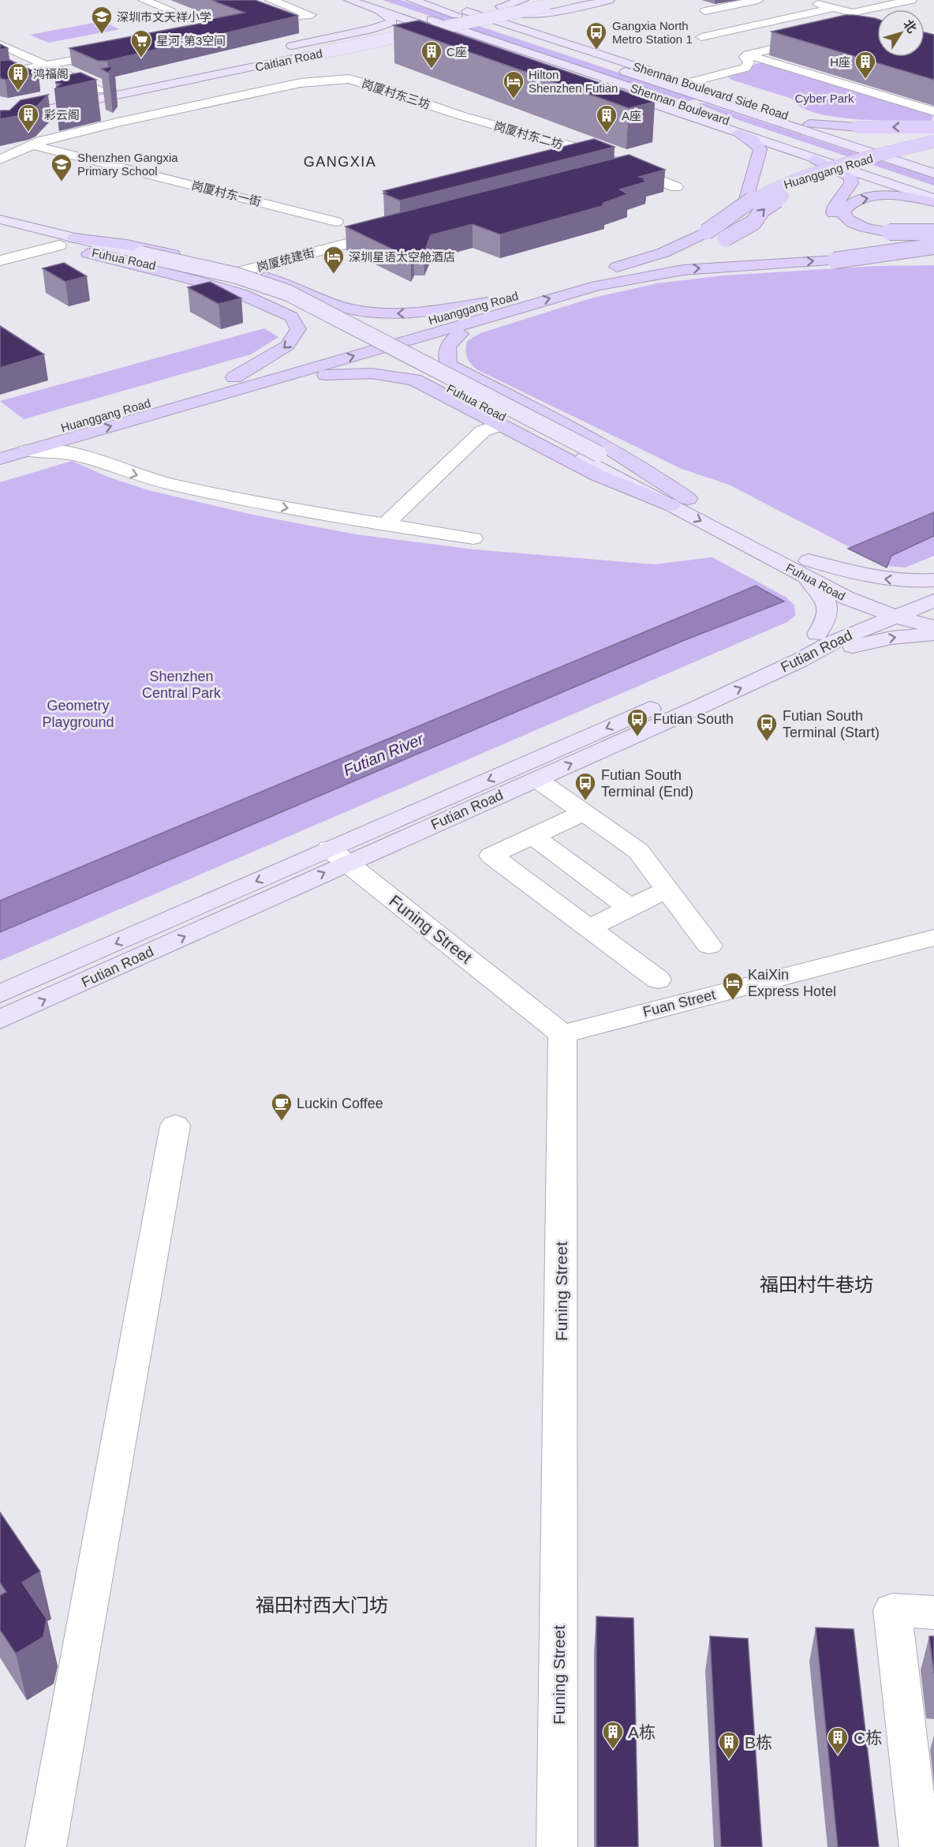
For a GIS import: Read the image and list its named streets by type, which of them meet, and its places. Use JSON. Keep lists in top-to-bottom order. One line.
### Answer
{"streets":{"highway":["Huanggang Road"],"main road":["Caitian Road","Shennan Boulevard Side Road","Shennan Boulevard","Fuhua Road","Futian Road"],"street":["岗厦村东三坊","岗厦村东二坊","岗厦村东一街","岗厦统建街","Funing Street","Fuan Street"]},"crossings":[["Shennan Boulevard Side Road","Huanggang Road"],["岗厦村东三坊","岗厦村东二坊"],["岗厦村东三坊","岗厦村东一街"],["Fuhua Road","Futian Road"],["Futian Road","Funing Street"],["Funing Street","Fuan Street"]],"districts":["GANGXIA","福田村牛巷坊","福田村西大门坊"],"water":["Futian River"],"parks":["Cyber Park","Shenzhen Central Park","Geometry Playground"],"places":{"school or university":["深圳市文天祥小学","Shenzhen Gangxia Primary School"],"bus stop":["Gangxia North Metro Station 1","Futian South","Futian South Terminal (Start)","Futian South Terminal (End)"],"supermarket":["星河·第3空间"],"building":["C座","H座","鸿福阁","彩云阁","A座","A栋","C栋","B栋"],"hotel":["Hilton Shenzhen Futian","深圳星语太空舱酒店","KaiXin Express Hotel"],"cafe":["Luckin Coffee"]},"north":"top right"}
